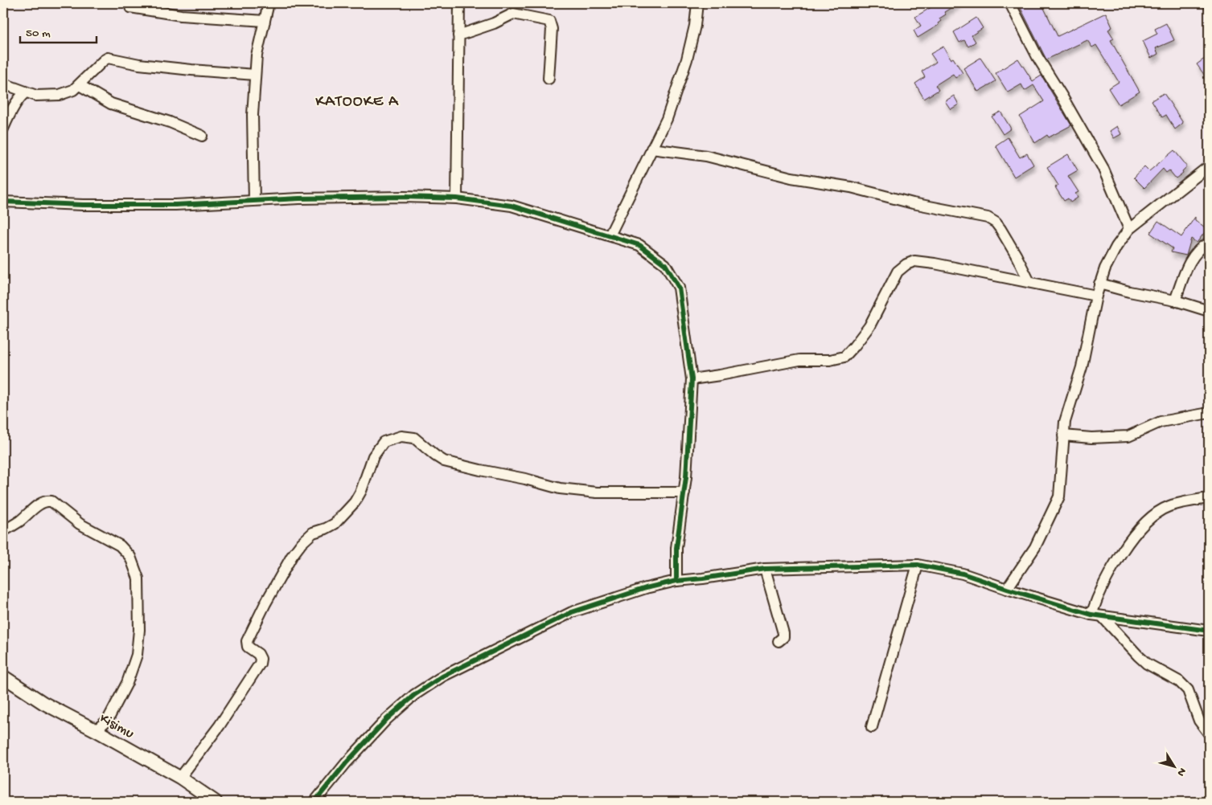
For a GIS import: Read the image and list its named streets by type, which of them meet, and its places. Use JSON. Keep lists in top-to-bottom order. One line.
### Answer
{"streets":{"street":["Kisimu"]},"districts":["KATOOKE A"],"scale_bar":"50 m","north":"bottom right"}
